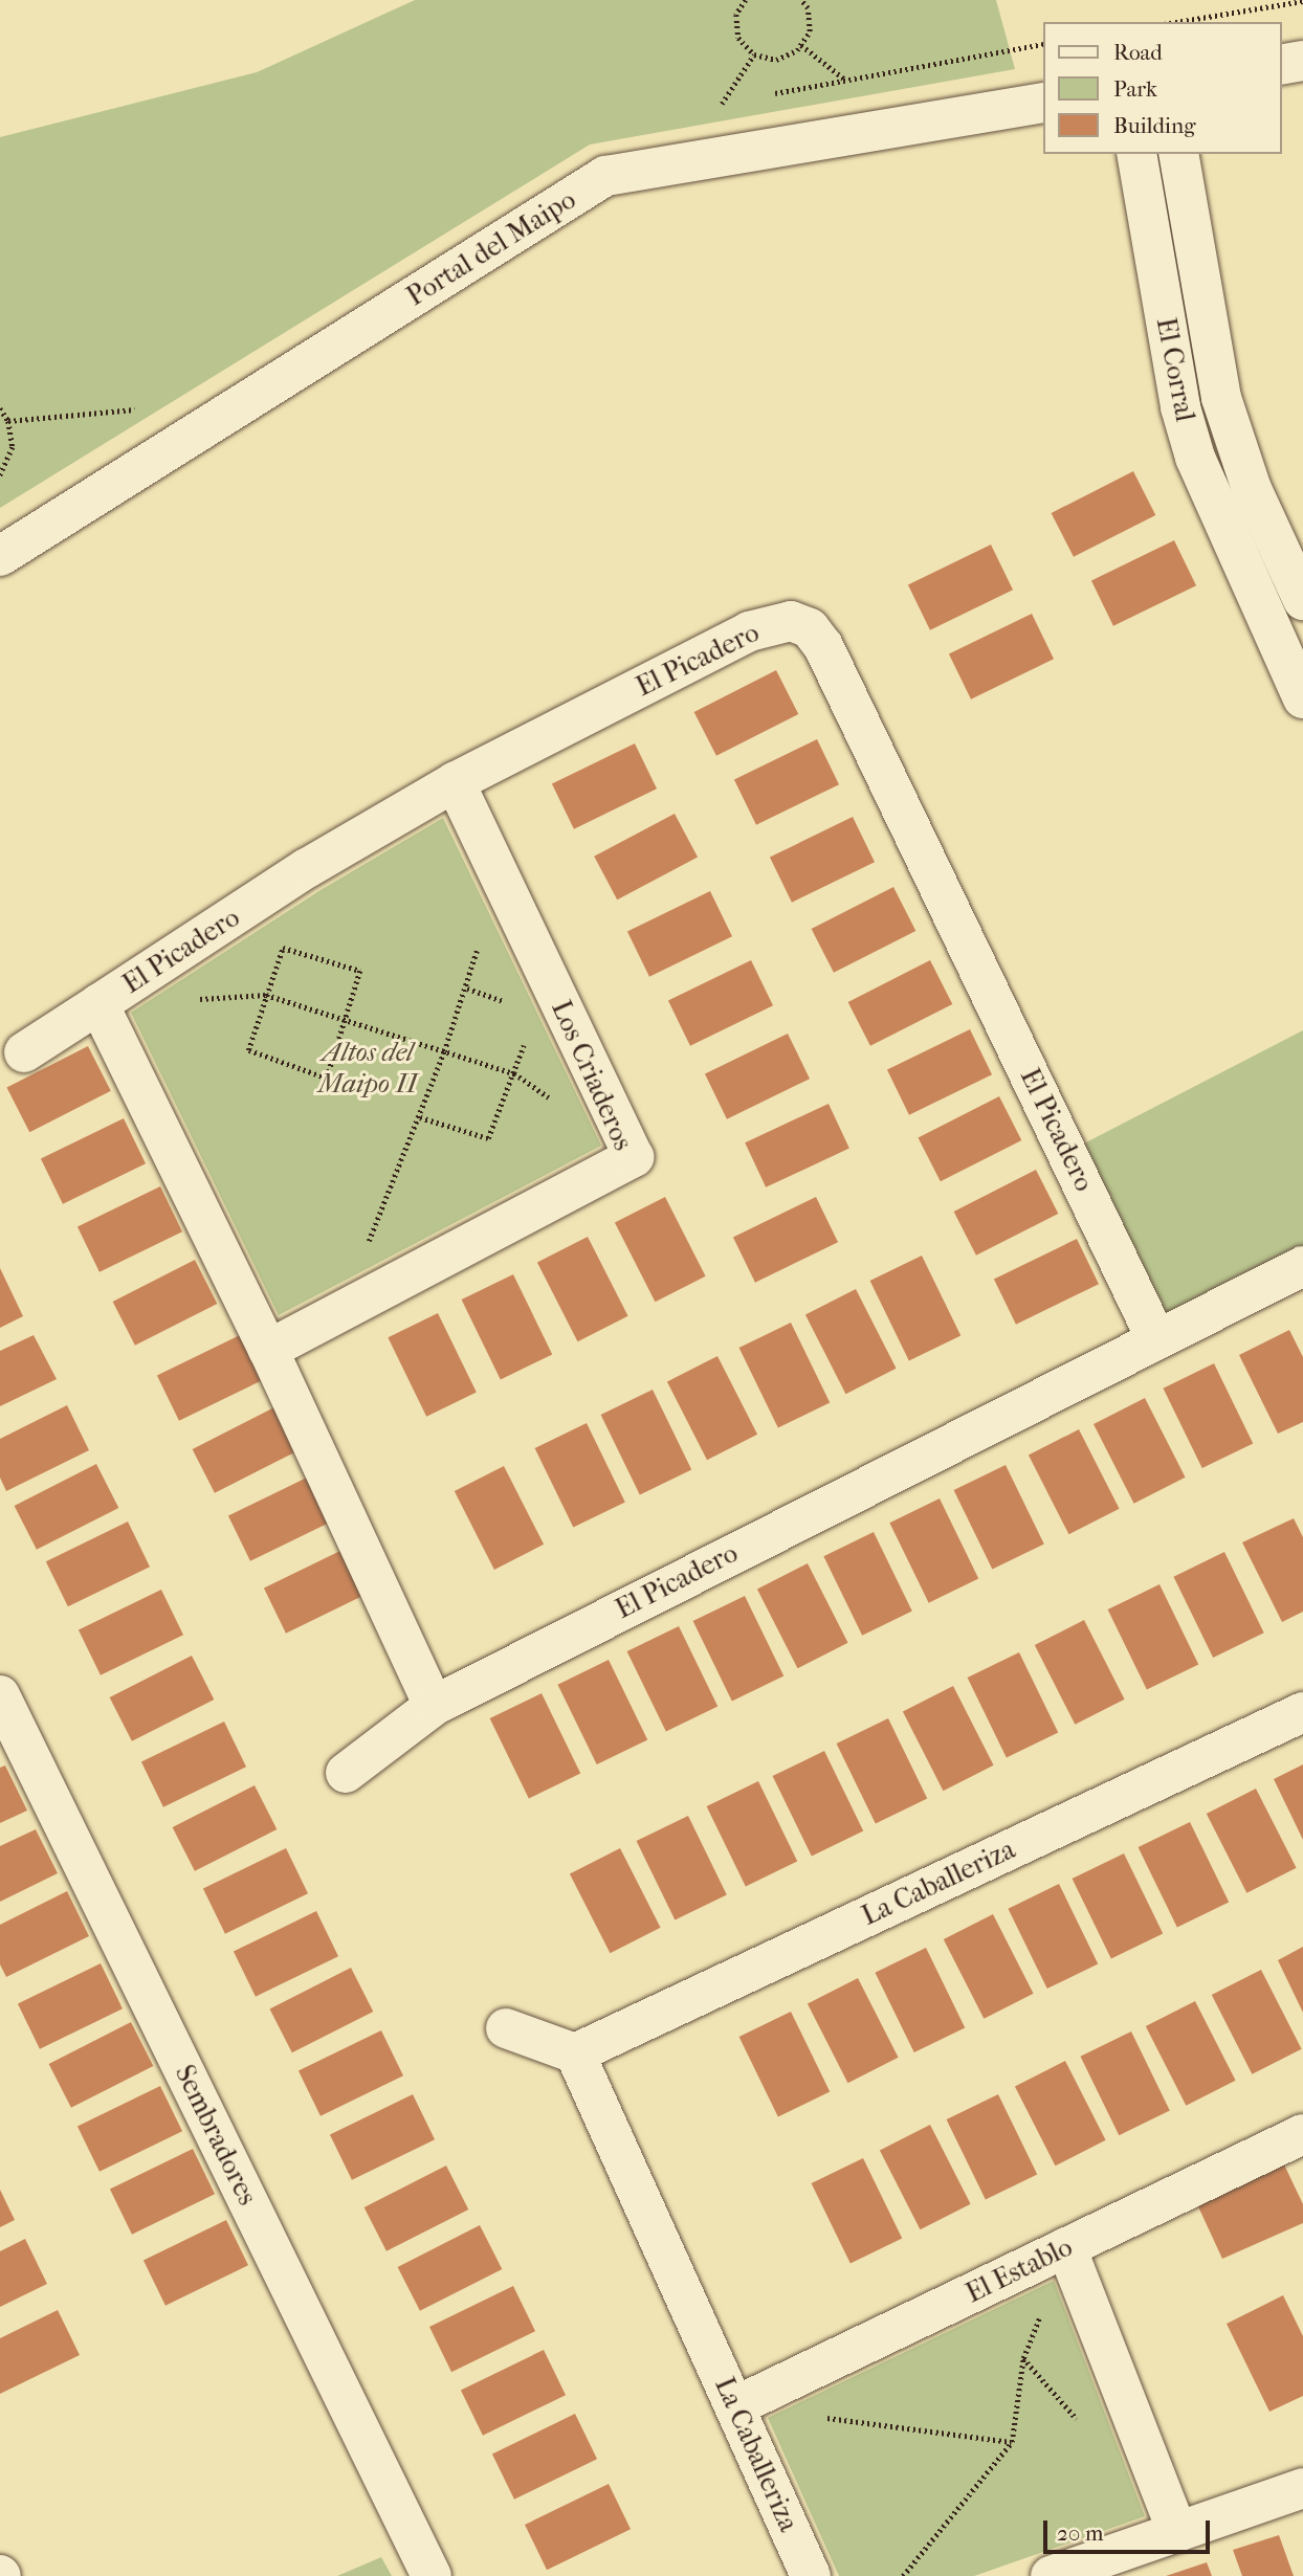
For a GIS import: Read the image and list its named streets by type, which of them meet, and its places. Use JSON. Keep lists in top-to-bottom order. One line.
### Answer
{"streets":{"street":["Portal del Maipo","El Corral","El Picadero","Los Criaderos","La Caballeriza","Sembradores","El Establo"]},"crossings":[["El Picadero","Los Criaderos"],["La Caballeriza","El Establo"]],"parks":["Altos del Maipo II"],"legend":["Road","Park","Building"],"scale_bar":"20 m"}
